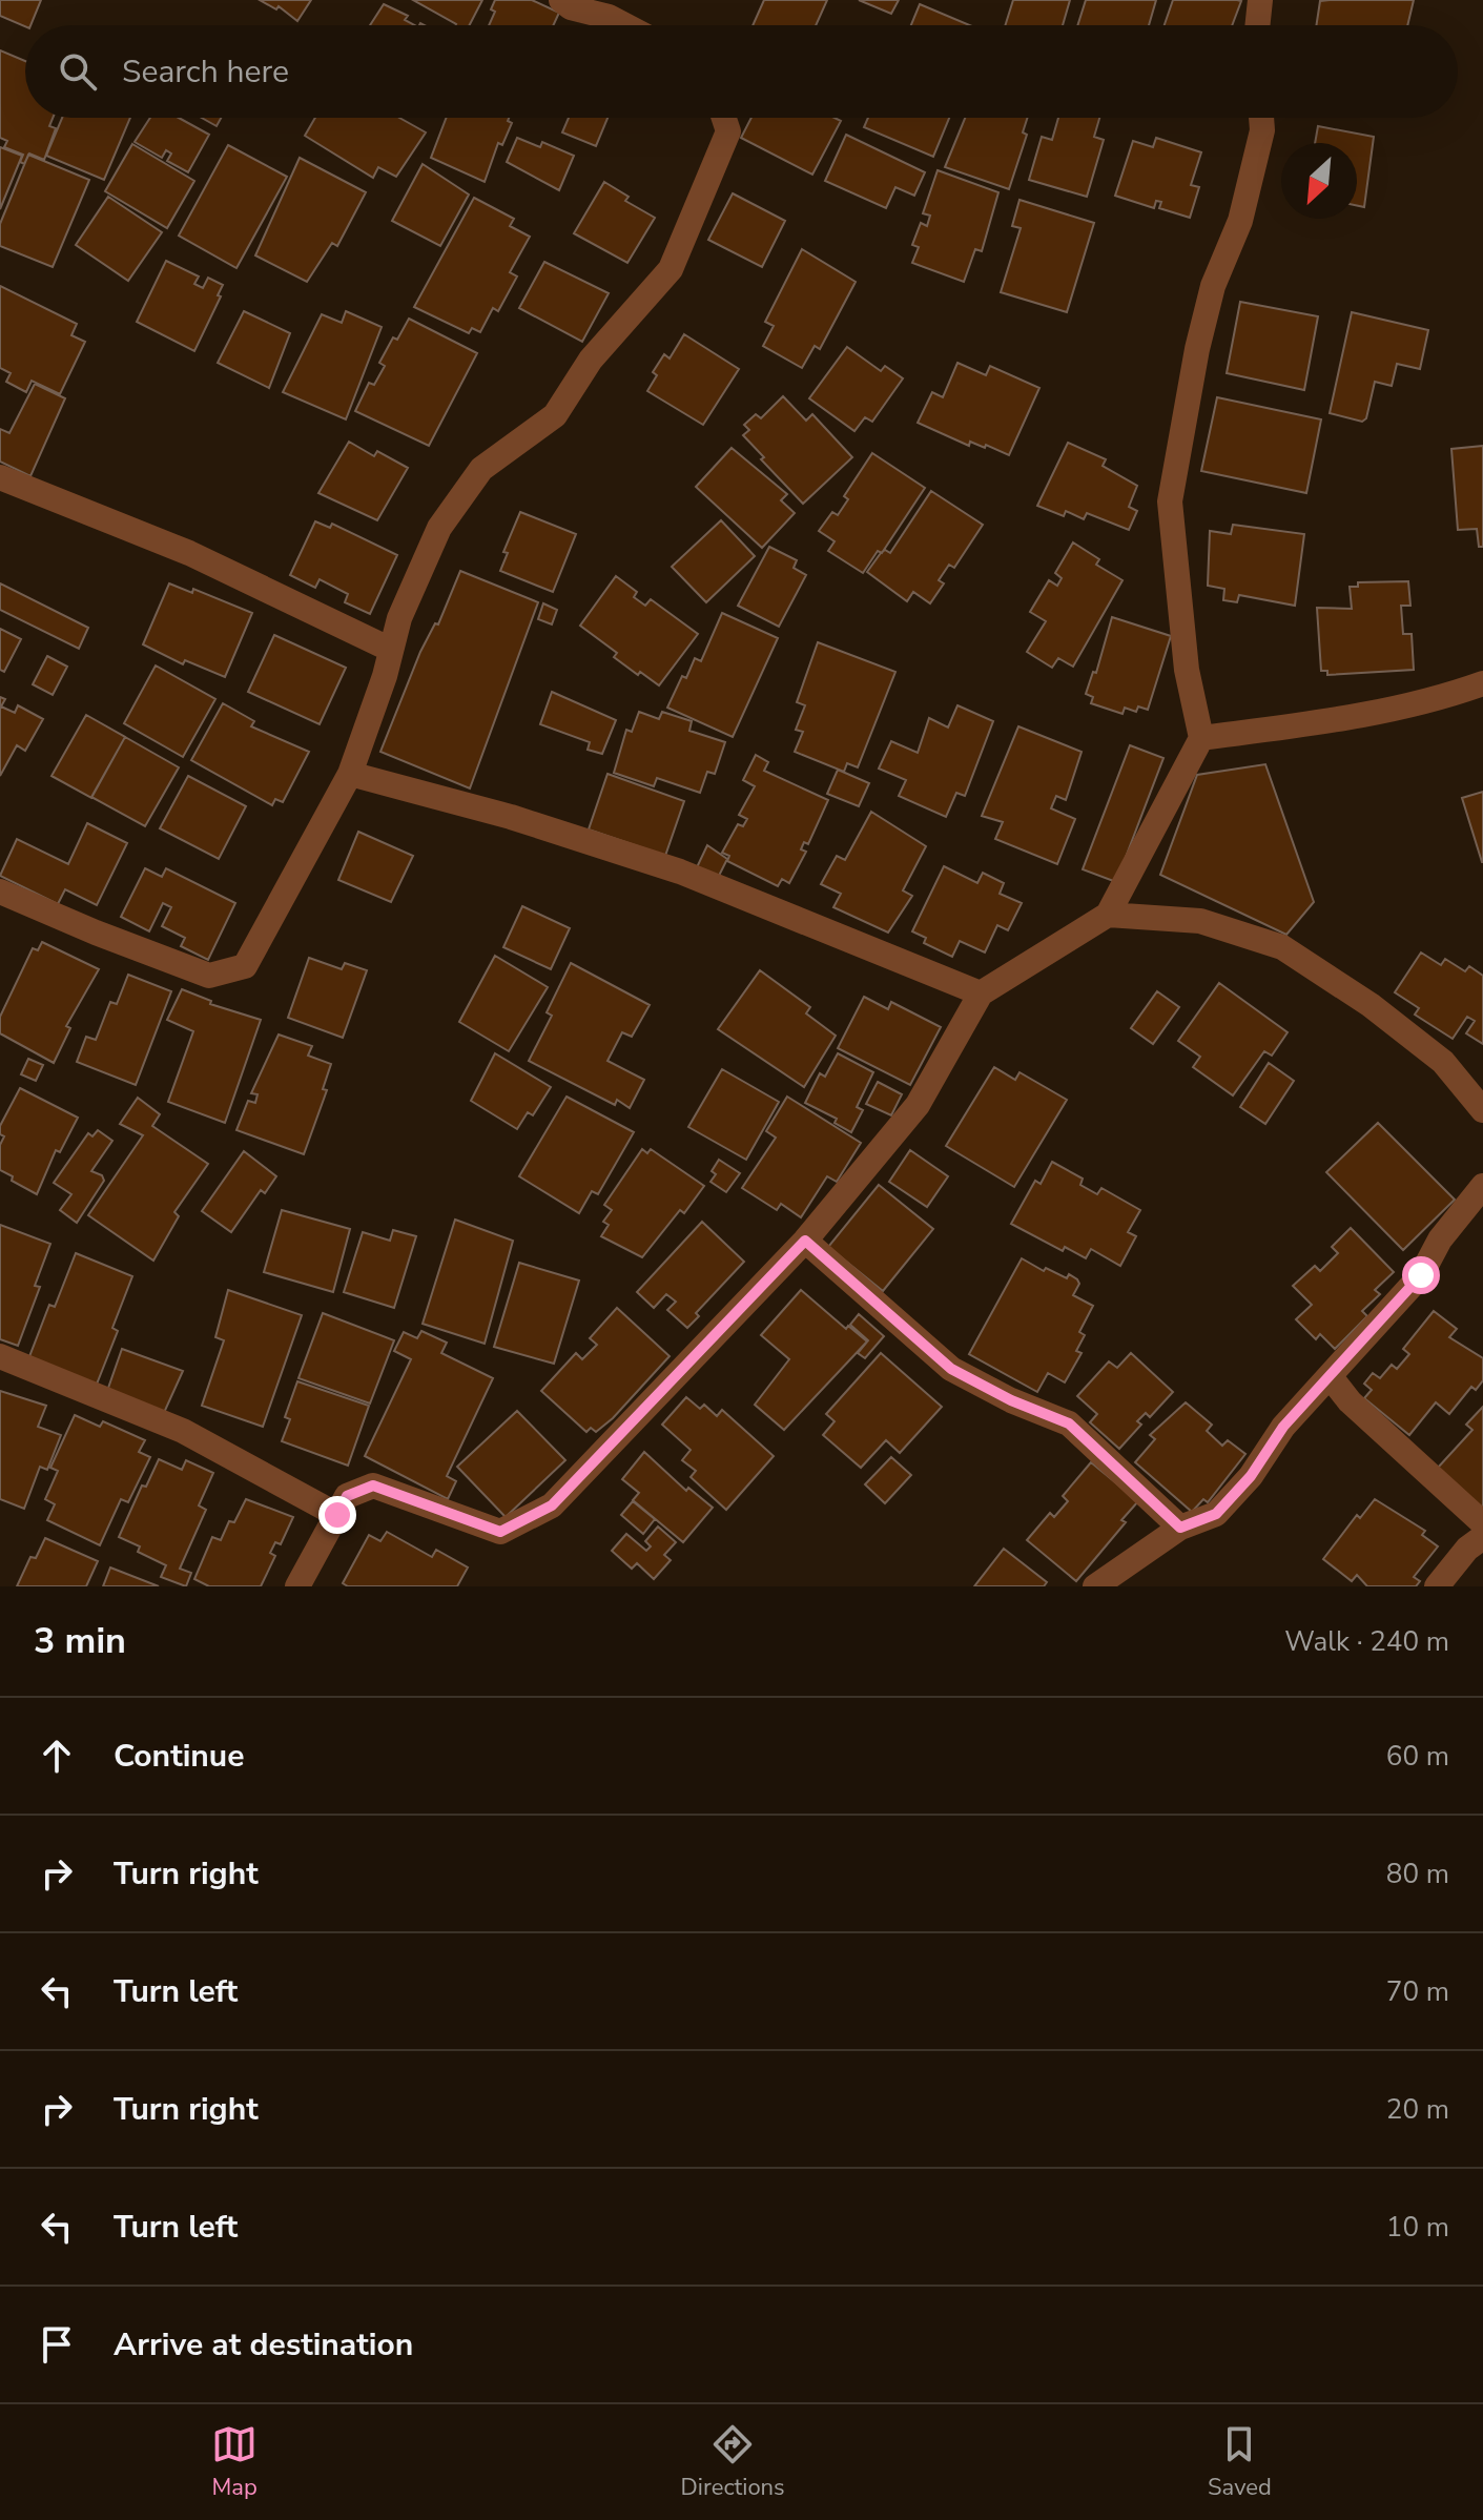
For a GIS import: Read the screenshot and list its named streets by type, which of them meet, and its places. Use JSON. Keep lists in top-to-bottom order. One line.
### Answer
{"north":"bottom left","page":{"search":"Search here","heading":["3 min","Walk · 240 m"],"list":[["Continue","60 m"],["Turn right","80 m"],["Turn left","70 m"],["Turn right","20 m"],["Turn left","10 m"],"Arrive at destination"],"nav":["Map","Directions","Saved"]}}
